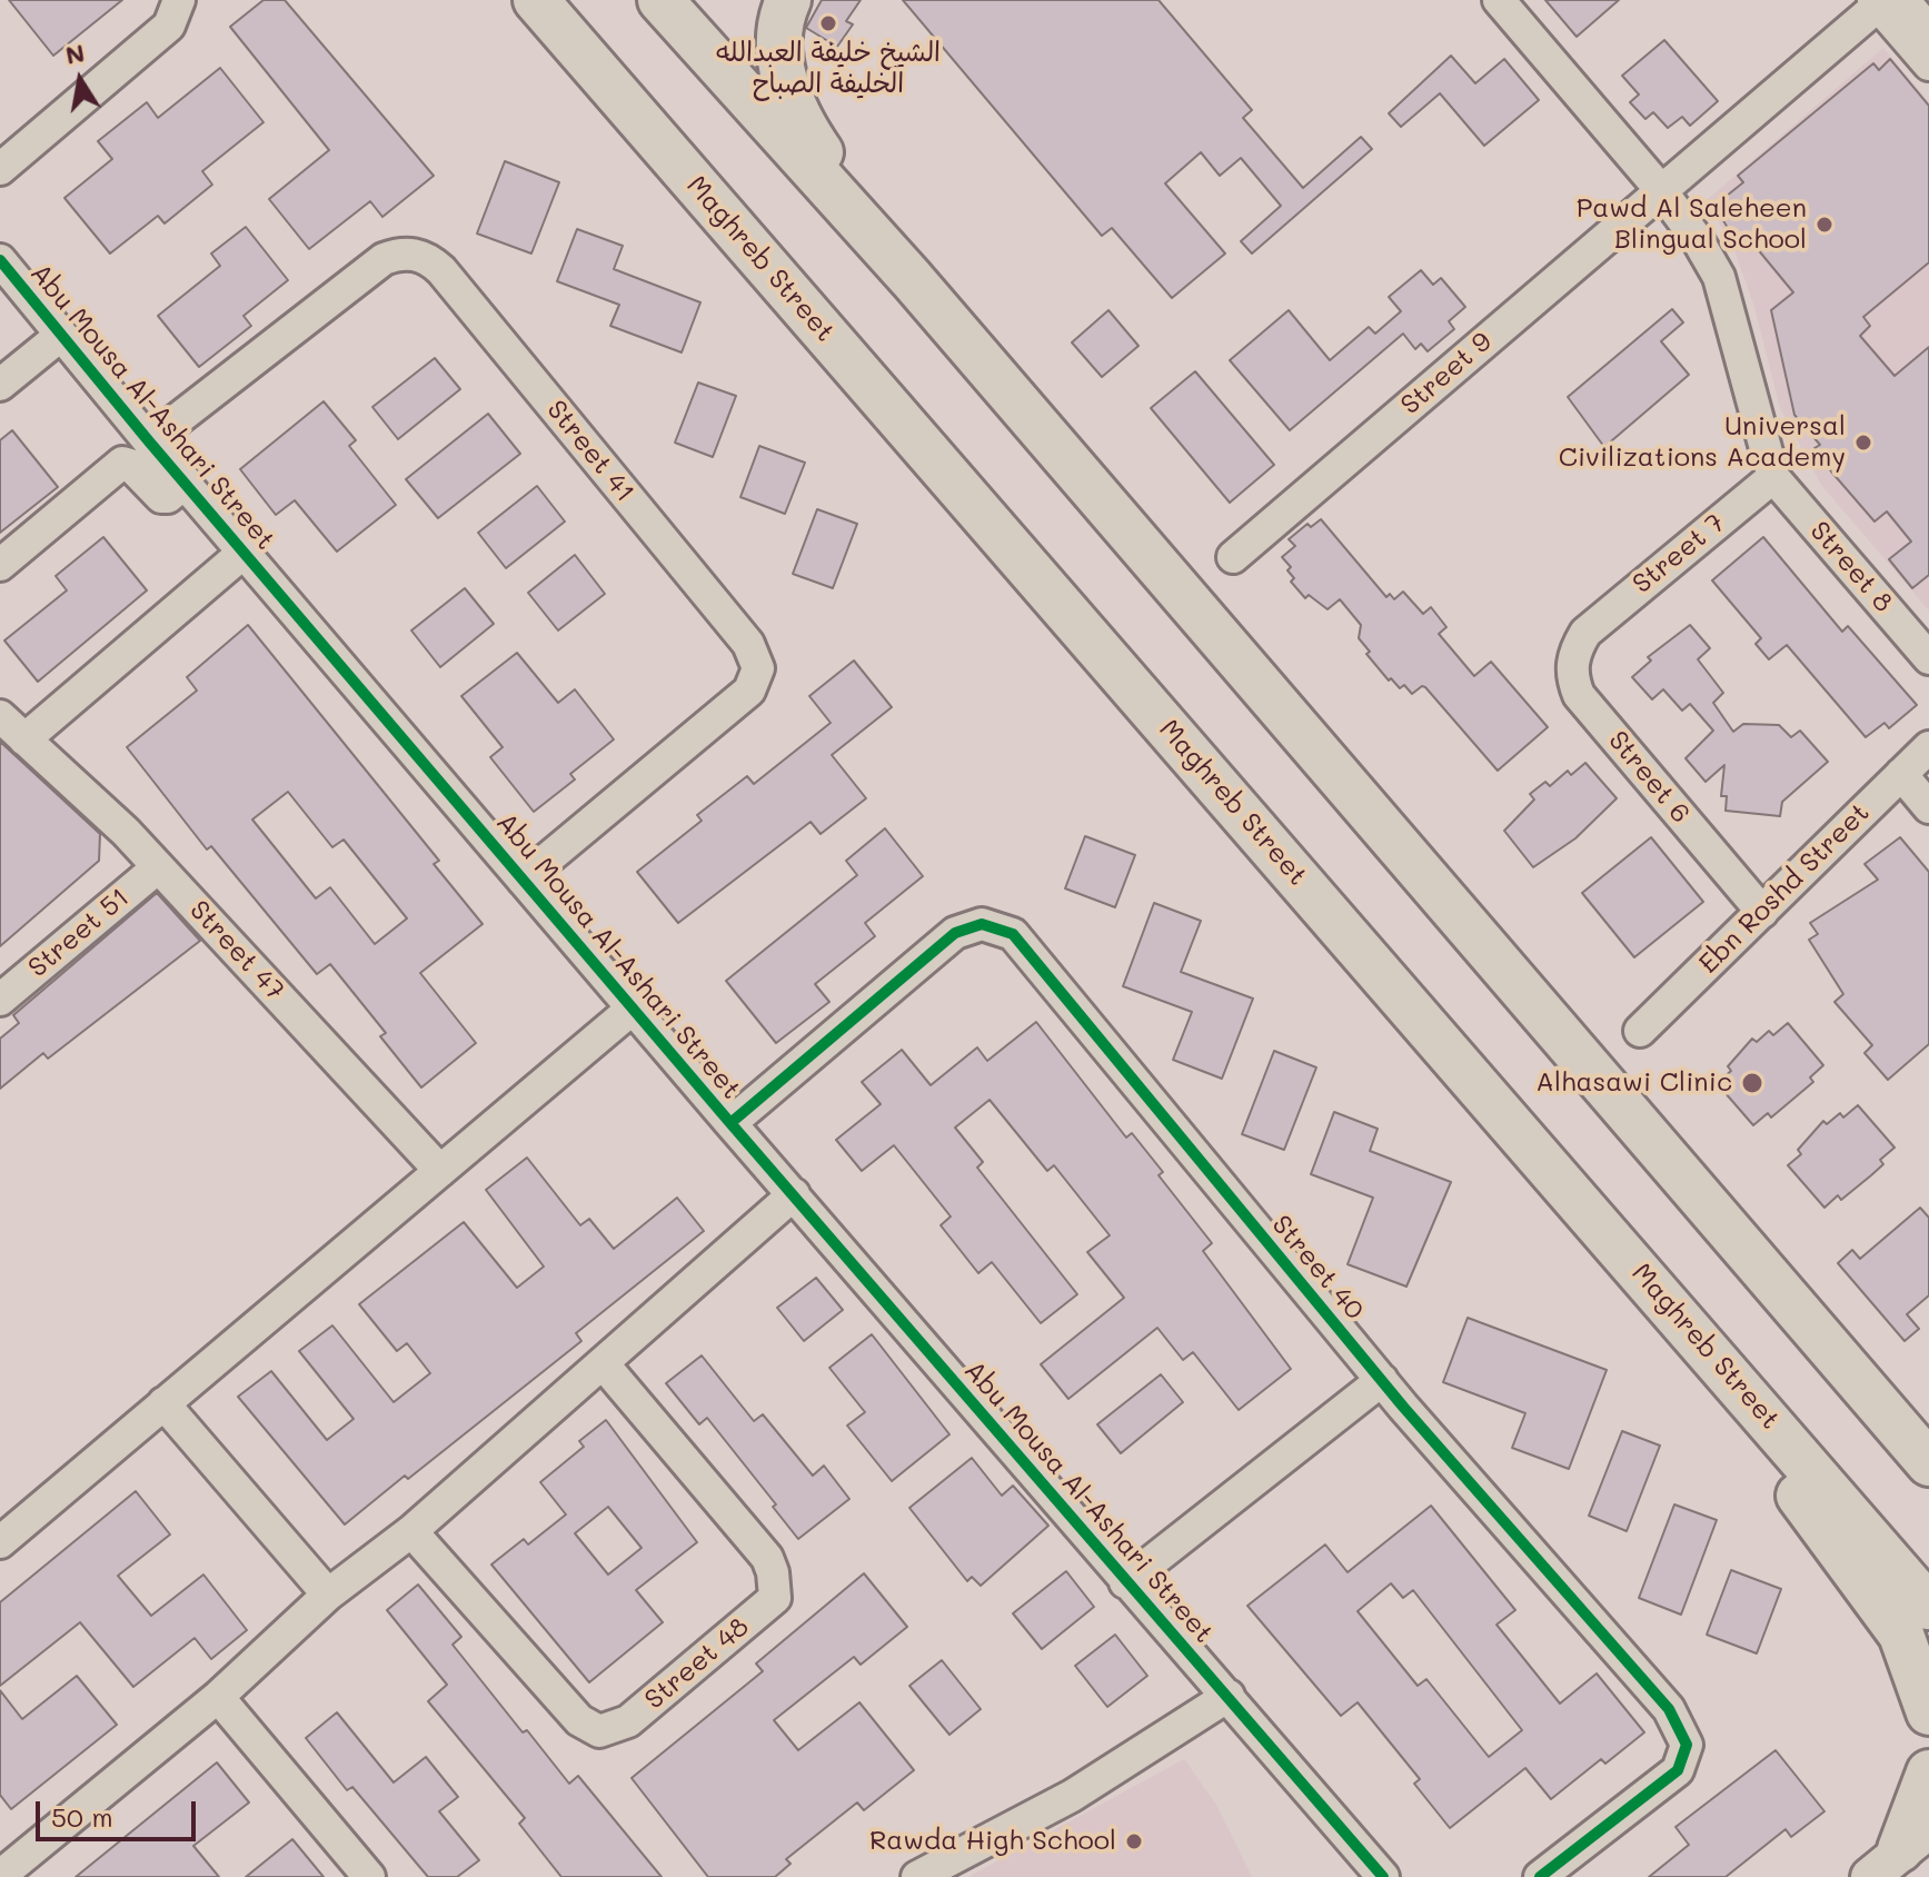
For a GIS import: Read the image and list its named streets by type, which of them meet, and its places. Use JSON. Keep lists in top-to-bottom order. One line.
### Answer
{"streets":{"highway":["Maghreb Street"],"street":["Street 9","Abu Mousa Al-Ashari Street","Street 41","Street 7","Street 8","Street 6","Ebn Roshd Street","Street 51","Street 47","Street 40","Street 48"]},"crossings":[["Abu Mousa Al-Ashari Street","Street 41"],["Abu Mousa Al-Ashari Street","Street 40"],["Street 7","Street 8"],["Street 7","Street 6"],["Street 6","Ebn Roshd Street"],["Street 51","Street 47"]],"places":["الشيخ خليفة العبدالله الخليفة الصباح","Pawd Al Saleheen Blingual School","Universal Civilizations Academy","Alhasawi Clinic","Rawda High School"],"scale_bar":"50 m","north":"top"}
